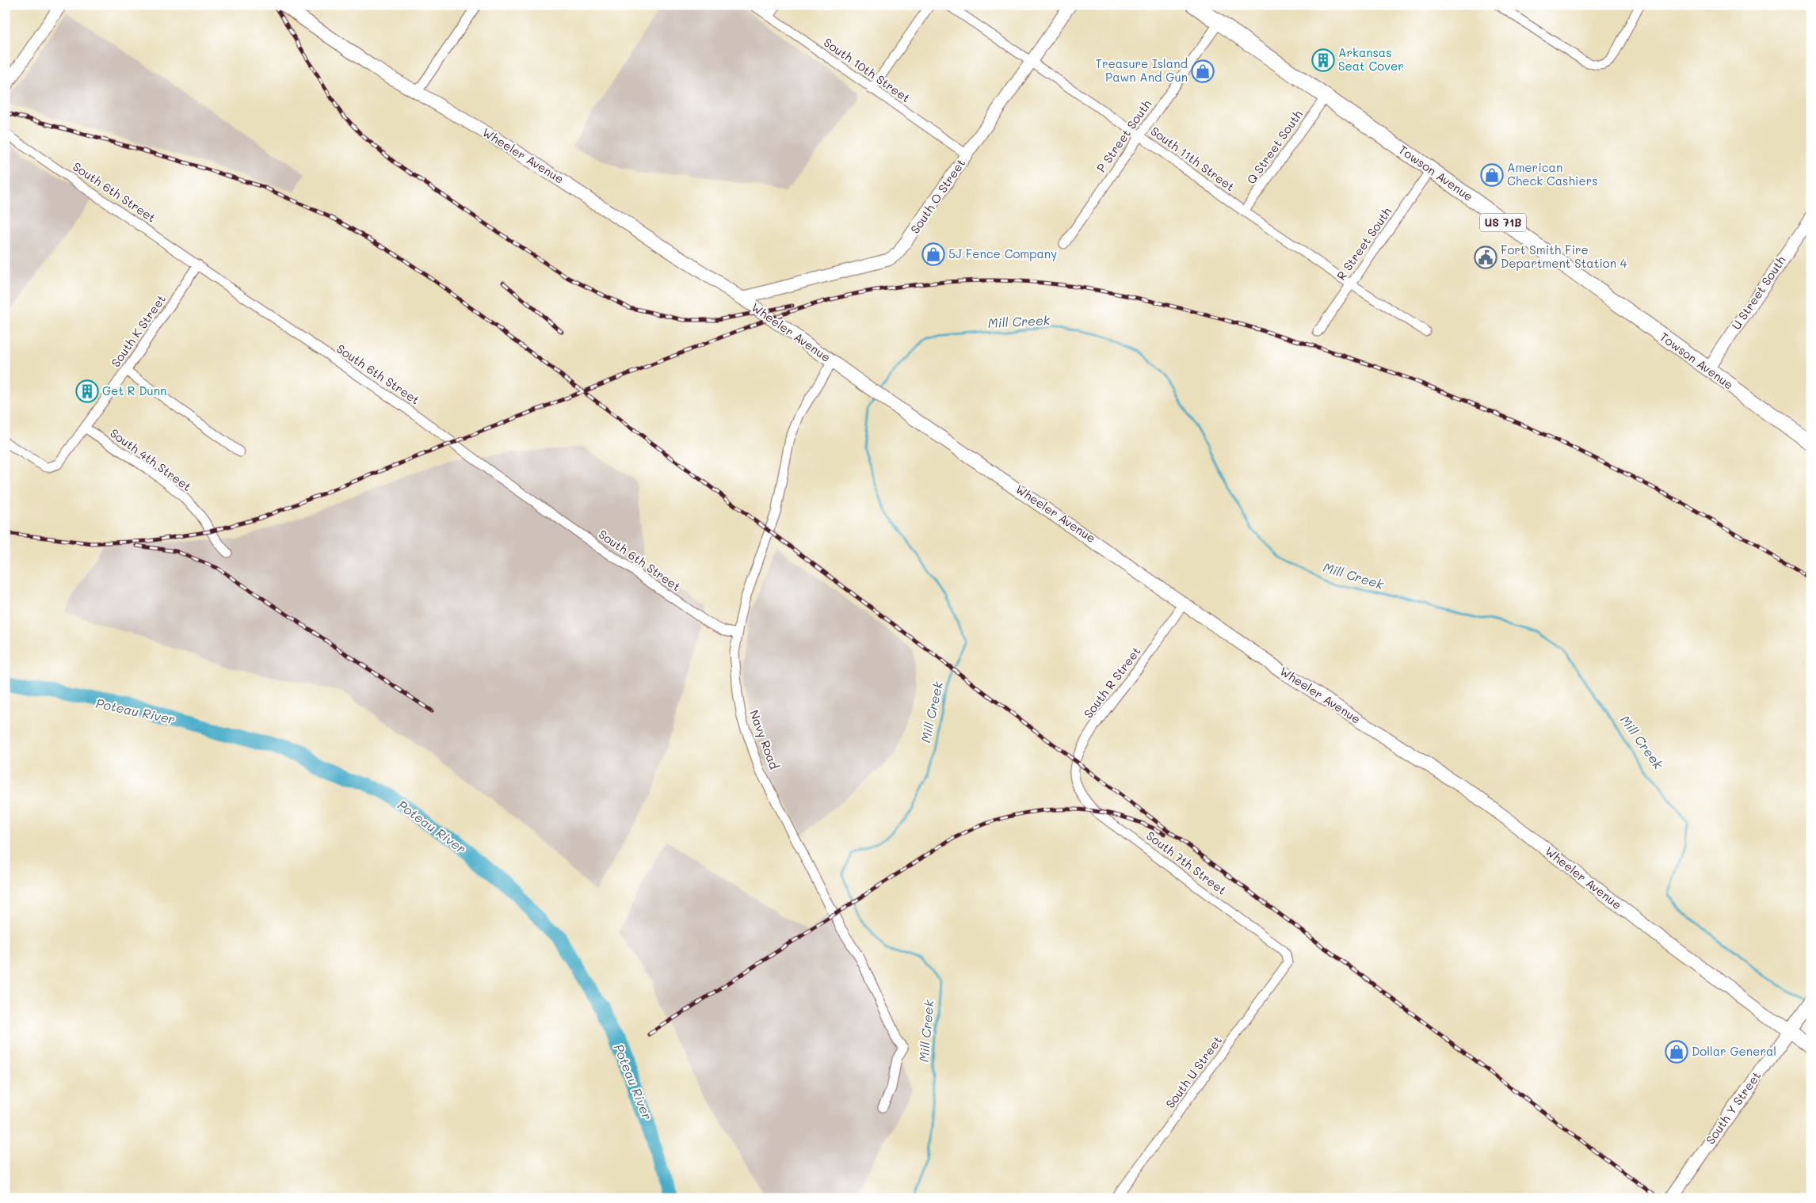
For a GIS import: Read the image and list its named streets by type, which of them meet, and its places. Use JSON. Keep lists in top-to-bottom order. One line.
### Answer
{"streets":{"main road":["Wheeler Avenue","Towson Avenue","US 71B","South Y Street"],"street":["South 10th Street","P Street South","Q Street South","South 11th Street","South 6th Street","South O Street","R Street South","U Street South","South K Street","South 4th Street","South R Street","Navy Road","South 7th Street","South U Street"]},"crossings":[["South 10th Street","South O Street"],["P Street South","South 11th Street"],["P Street South","Towson Avenue"],["Q Street South","South 11th Street"],["Q Street South","Towson Avenue"],["Wheeler Avenue","South O Street"],["Wheeler Avenue","South R Street"],["Wheeler Avenue","Navy Road"],["Wheeler Avenue","South Y Street"],["South 11th Street","South O Street"],["South 11th Street","R Street South"],["Towson Avenue","R Street South"],["Towson Avenue","U Street South"],["South 6th Street","South K Street"],["South 6th Street","Navy Road"],["South K Street","South 4th Street"],["South R Street","South 7th Street"],["South 7th Street","South U Street"]],"water":["Mill Creek","Poteau River"],"places":{"building":["Arkansas Seat Cover","Get R Dunn"],"shop":["Treasure Island Pawn And Gun","American Check Cashiers","5J Fence Company","Dollar General"],"public building":["Fort Smith Fire Department Station 4"]}}
